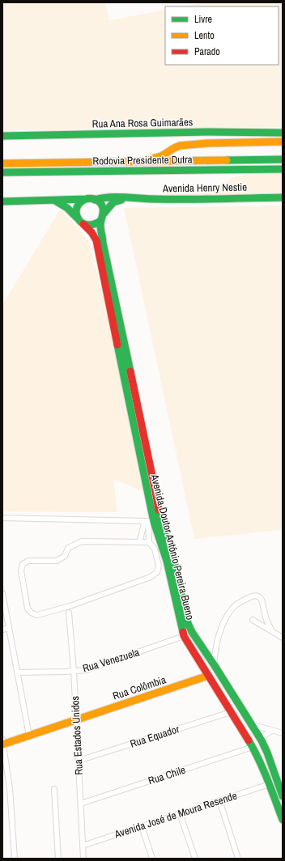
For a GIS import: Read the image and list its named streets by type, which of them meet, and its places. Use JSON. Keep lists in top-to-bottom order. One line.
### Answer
{"streets":{"main road":["Rua Ana Rosa Guimarães","Rodovia Presidente Dutra","Avenida Henry Nestie","Avenida Doutor Antônio Pereira Bueno","Rua Colômbia"],"street":["Rua Venezuela","Rua Estados Unidos","Rua Equador","Rua Chile","Avenida José de Moura Resende"]},"crossings":[["Avenida Henry Nestie","Avenida Doutor Antônio Pereira Bueno"],["Avenida Doutor Antônio Pereira Bueno","Rua Venezuela"],["Avenida Doutor Antônio Pereira Bueno","Rua Colômbia"],["Avenida Doutor Antônio Pereira Bueno","Rua Equador"],["Avenida Doutor Antônio Pereira Bueno","Rua Chile"],["Avenida Doutor Antônio Pereira Bueno","Avenida José de Moura Resende"],["Rua Venezuela","Rua Estados Unidos"],["Rua Colômbia","Rua Estados Unidos"],["Rua Estados Unidos","Rua Equador"],["Rua Estados Unidos","Rua Chile"],["Rua Estados Unidos","Avenida José de Moura Resende"]],"legend":["Livre","Lento","Parado"]}
